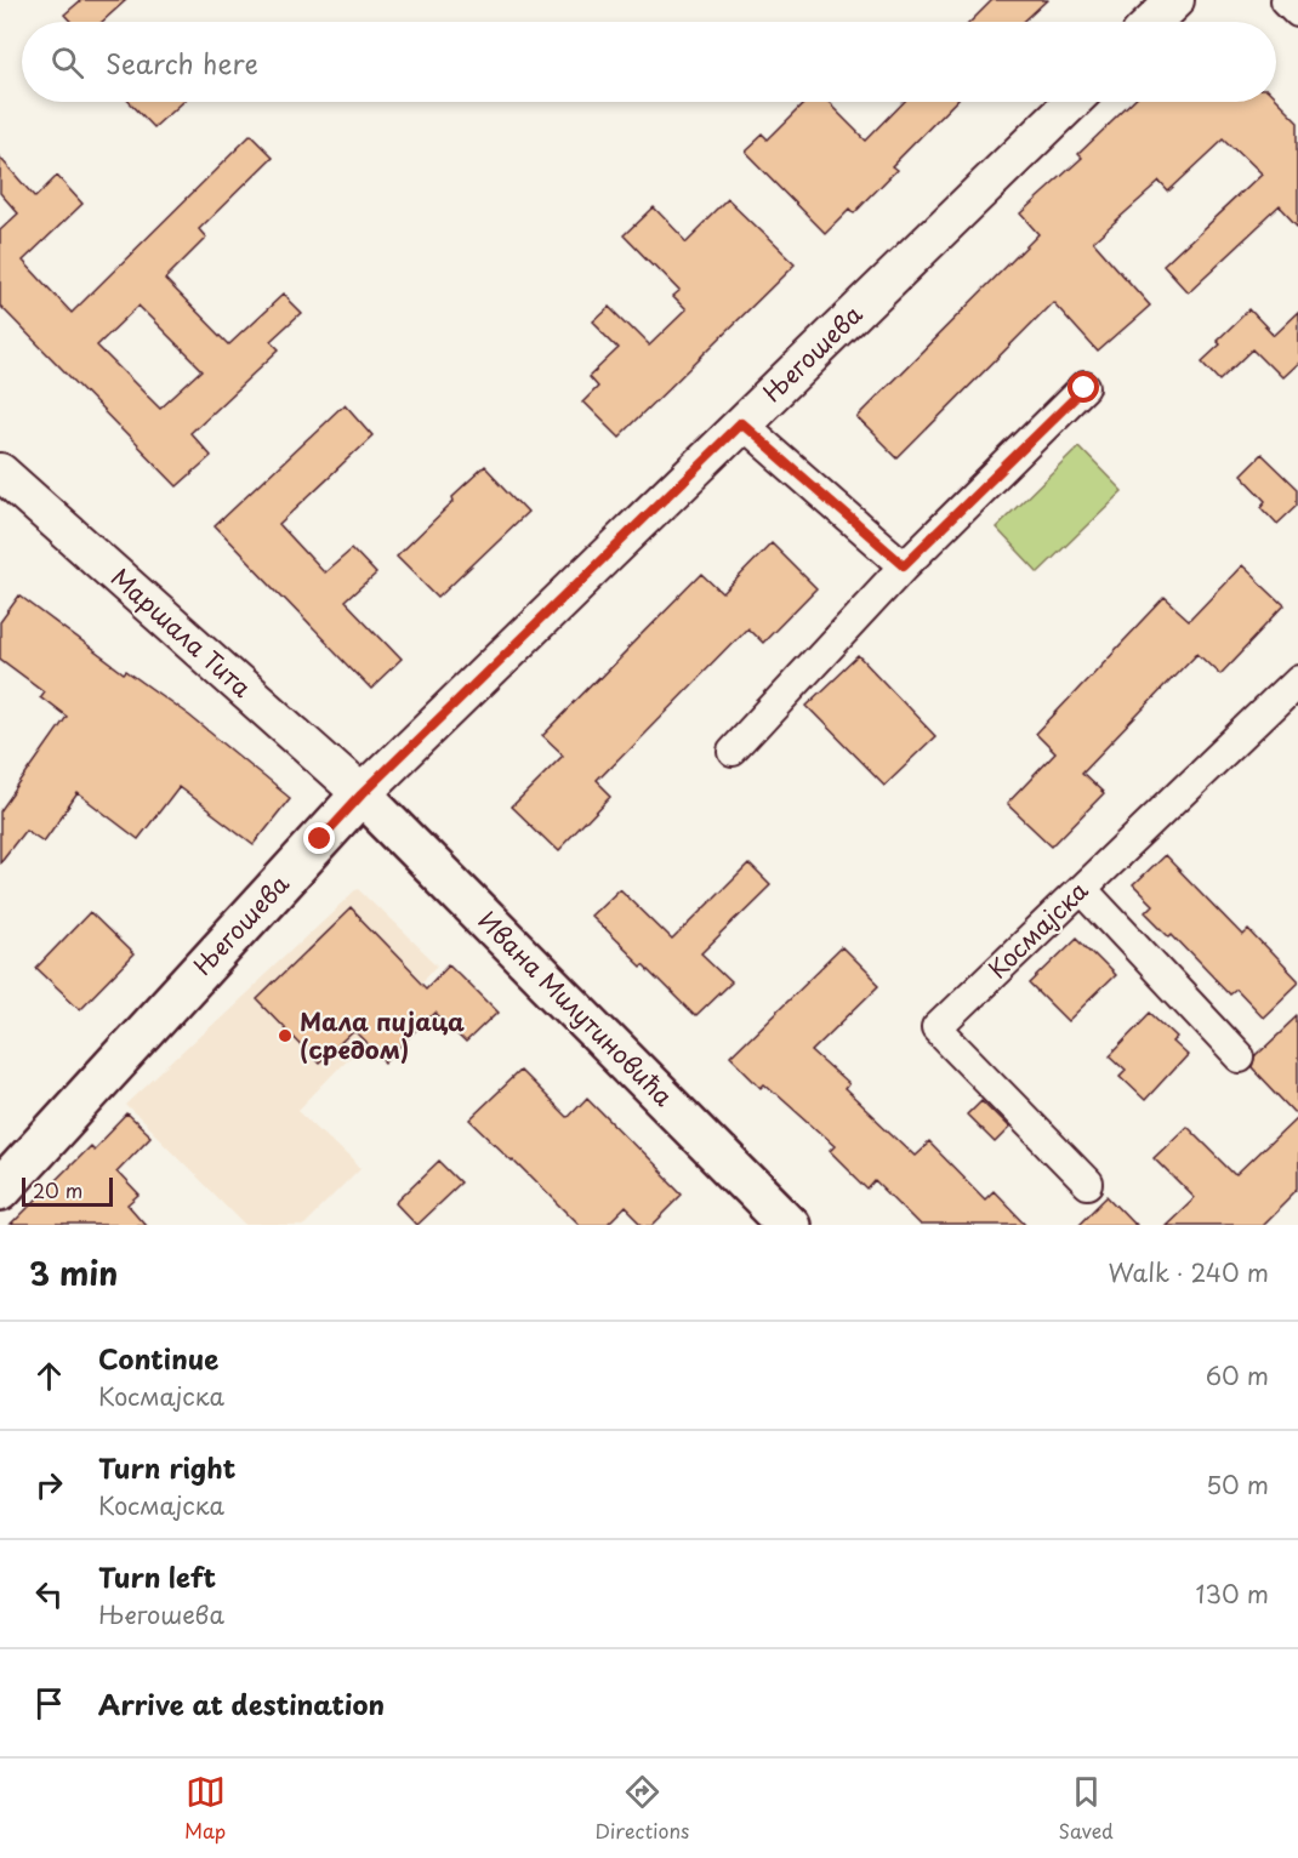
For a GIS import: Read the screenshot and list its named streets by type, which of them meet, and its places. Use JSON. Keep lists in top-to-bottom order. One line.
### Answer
{"streets":{"main road":["Његошева","Ивана Милутиновића"],"street":["Маршала Тита","Космајска"]},"crossings":[["Његошева","Маршала Тита"],["Његошева","Ивана Милутиновића"],["Маршала Тита","Ивана Милутиновића"]],"places":["Мала пијаца (средом)"],"scale_bar":"20 m","page":{"search":"Search here","scale":"20 m","heading":["3 min","Walk · 240 m"],"list":[["Continue","Космајска","60 m"],["Turn right","Космајска","50 m"],["Turn left","Његошева","130 m"],"Arrive at destination"],"nav":["Map","Directions","Saved"]}}
